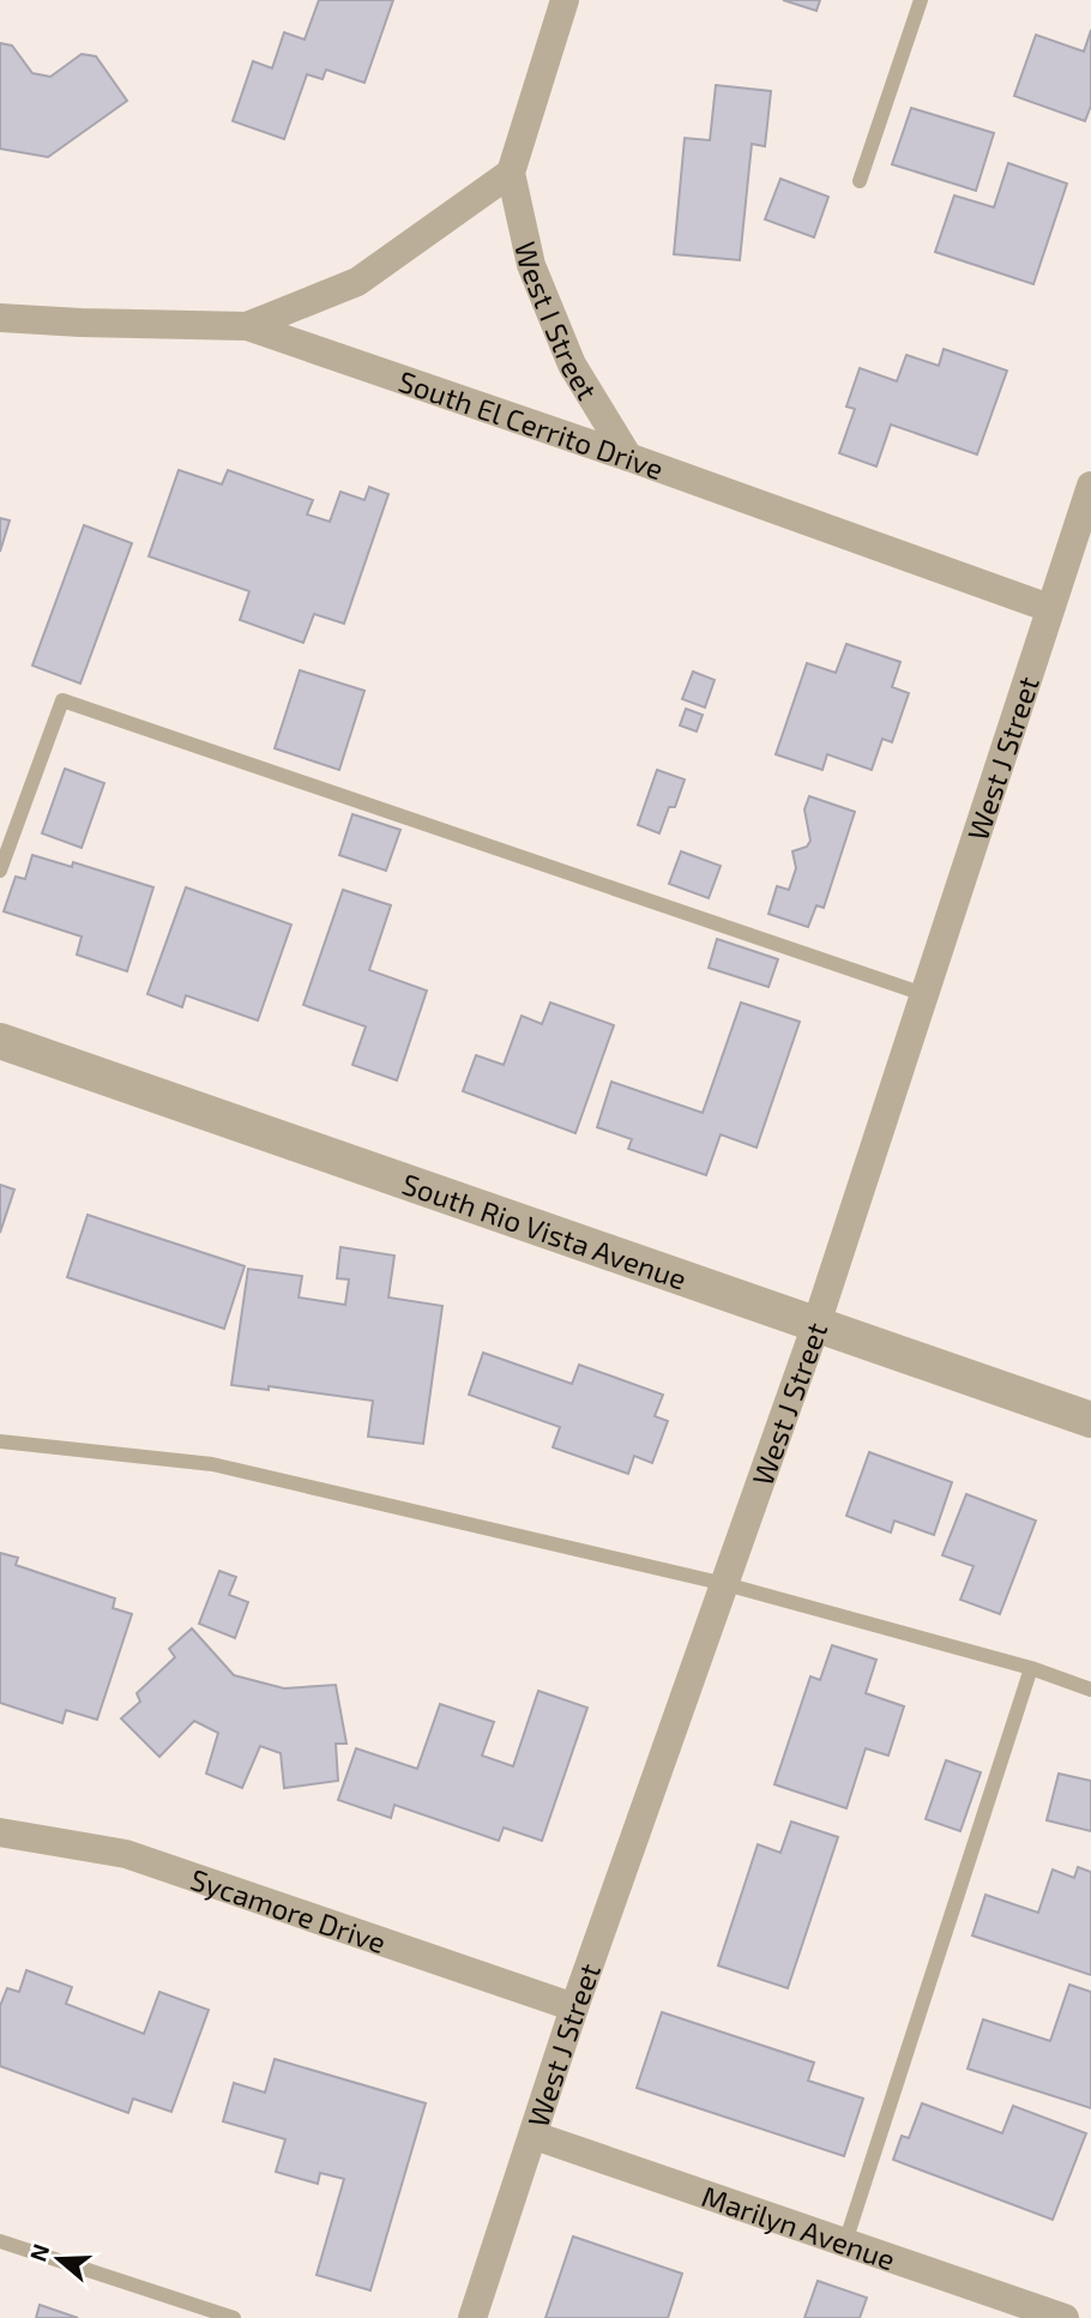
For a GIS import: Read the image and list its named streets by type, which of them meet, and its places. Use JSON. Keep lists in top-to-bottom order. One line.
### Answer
{"streets":{"street":["West I Street","South El Cerrito Drive","West J Street","South Rio Vista Avenue","Sycamore Drive","Marilyn Avenue"]},"crossings":[["West I Street","South El Cerrito Drive"],["South El Cerrito Drive","West J Street"],["West J Street","South Rio Vista Avenue"],["West J Street","Sycamore Drive"],["West J Street","Marilyn Avenue"]],"north":"left"}
